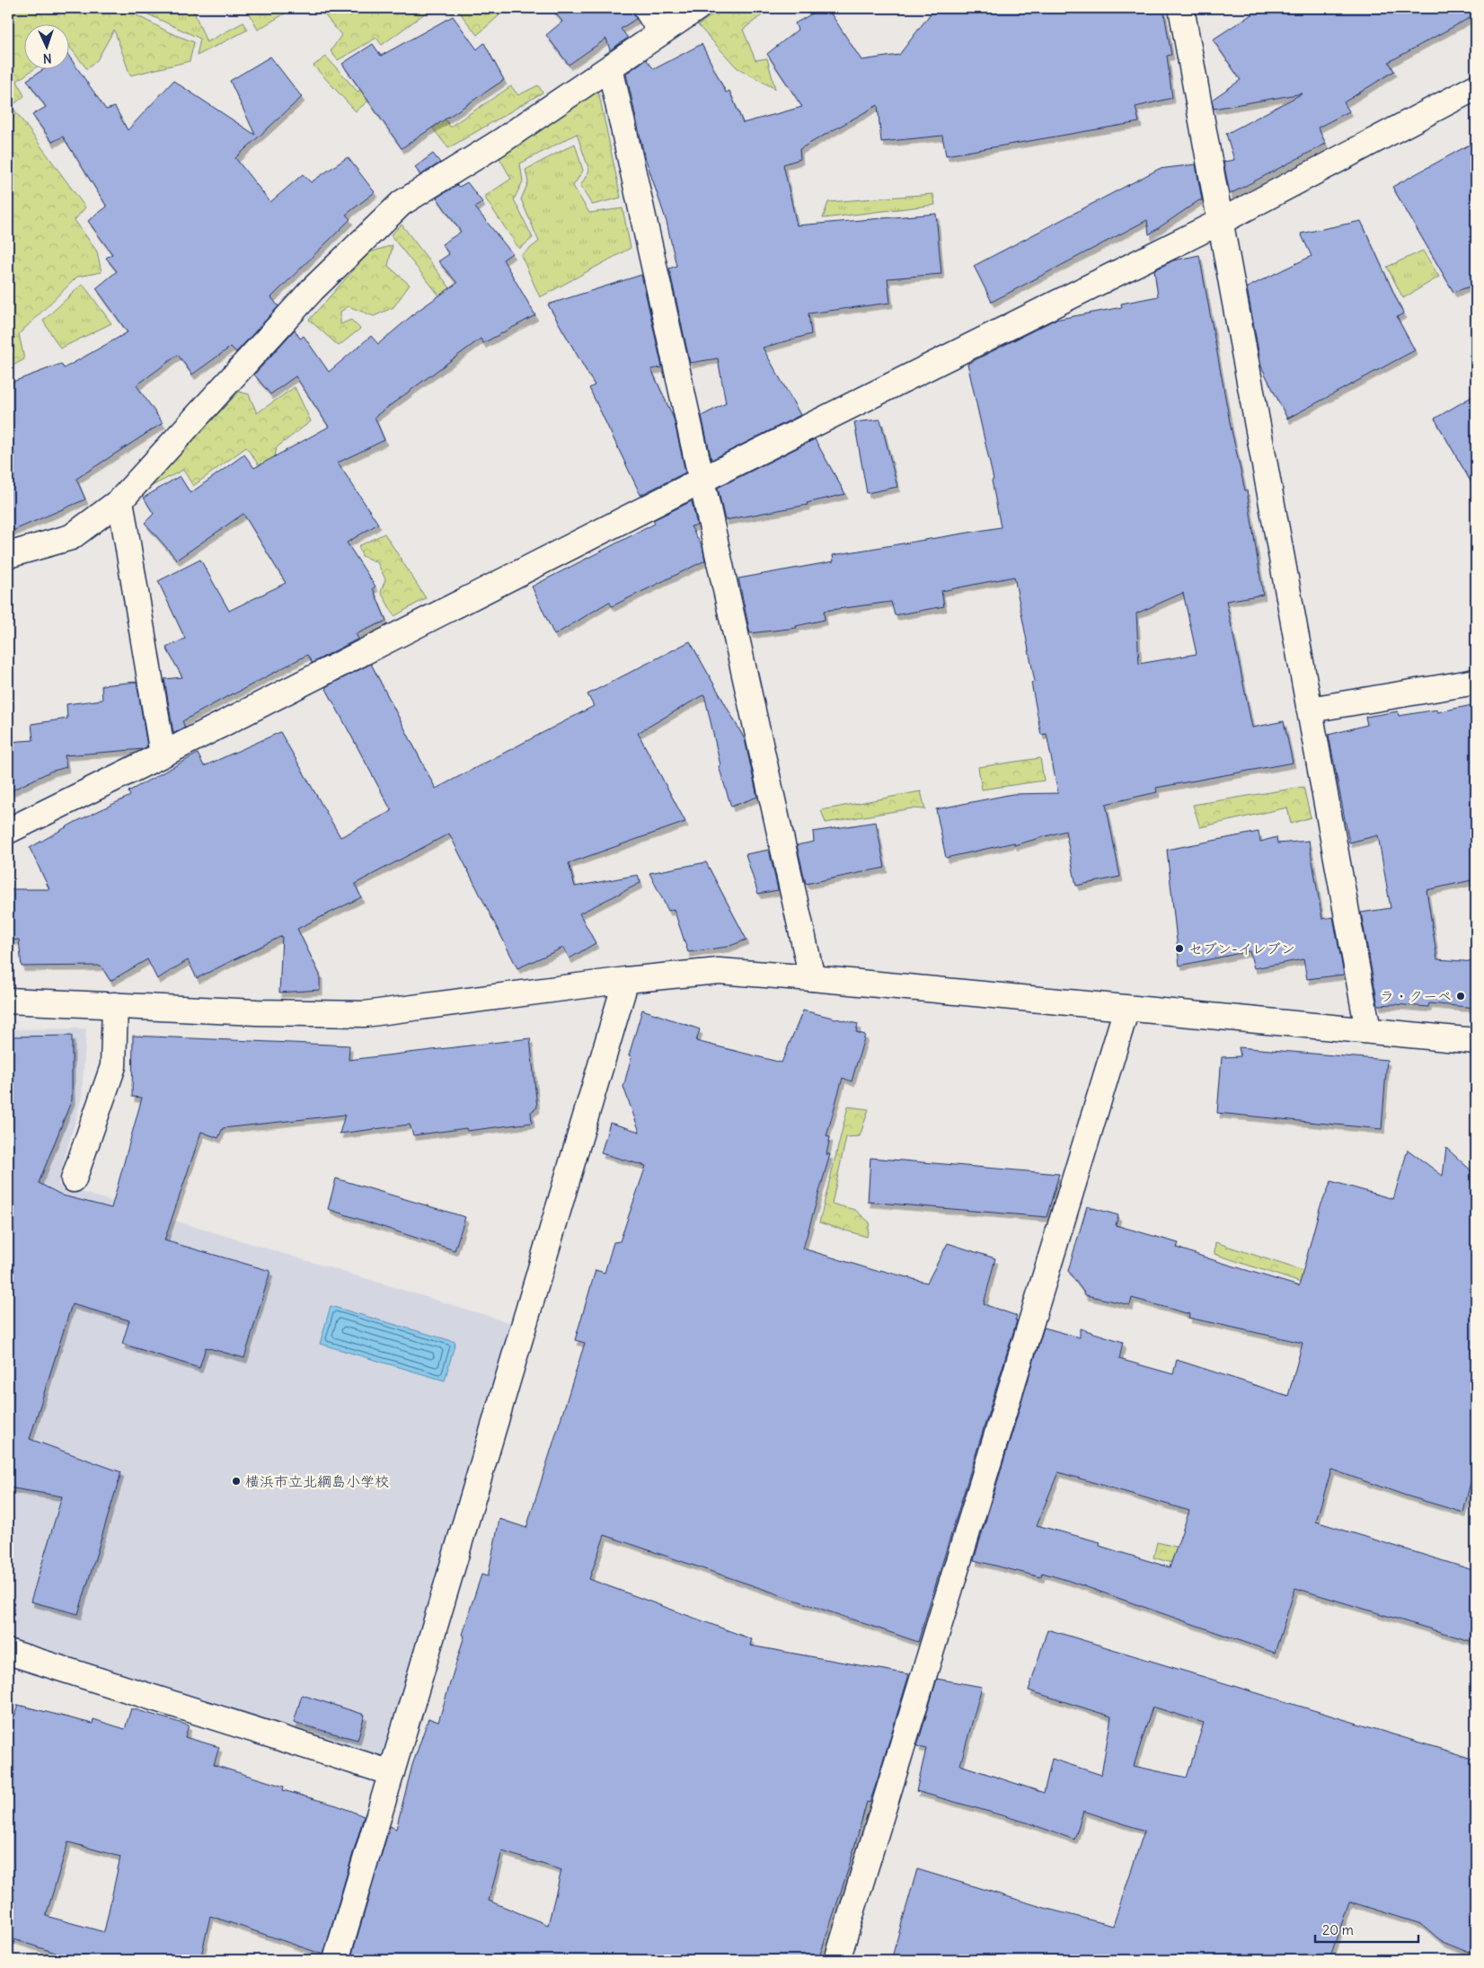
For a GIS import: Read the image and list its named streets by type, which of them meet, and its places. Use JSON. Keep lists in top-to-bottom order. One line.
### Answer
{"places":["セブン-イレブン","ラ・クーペ","横浜市立北綱島小学校"],"scale_bar":"20 m","north":"bottom"}
